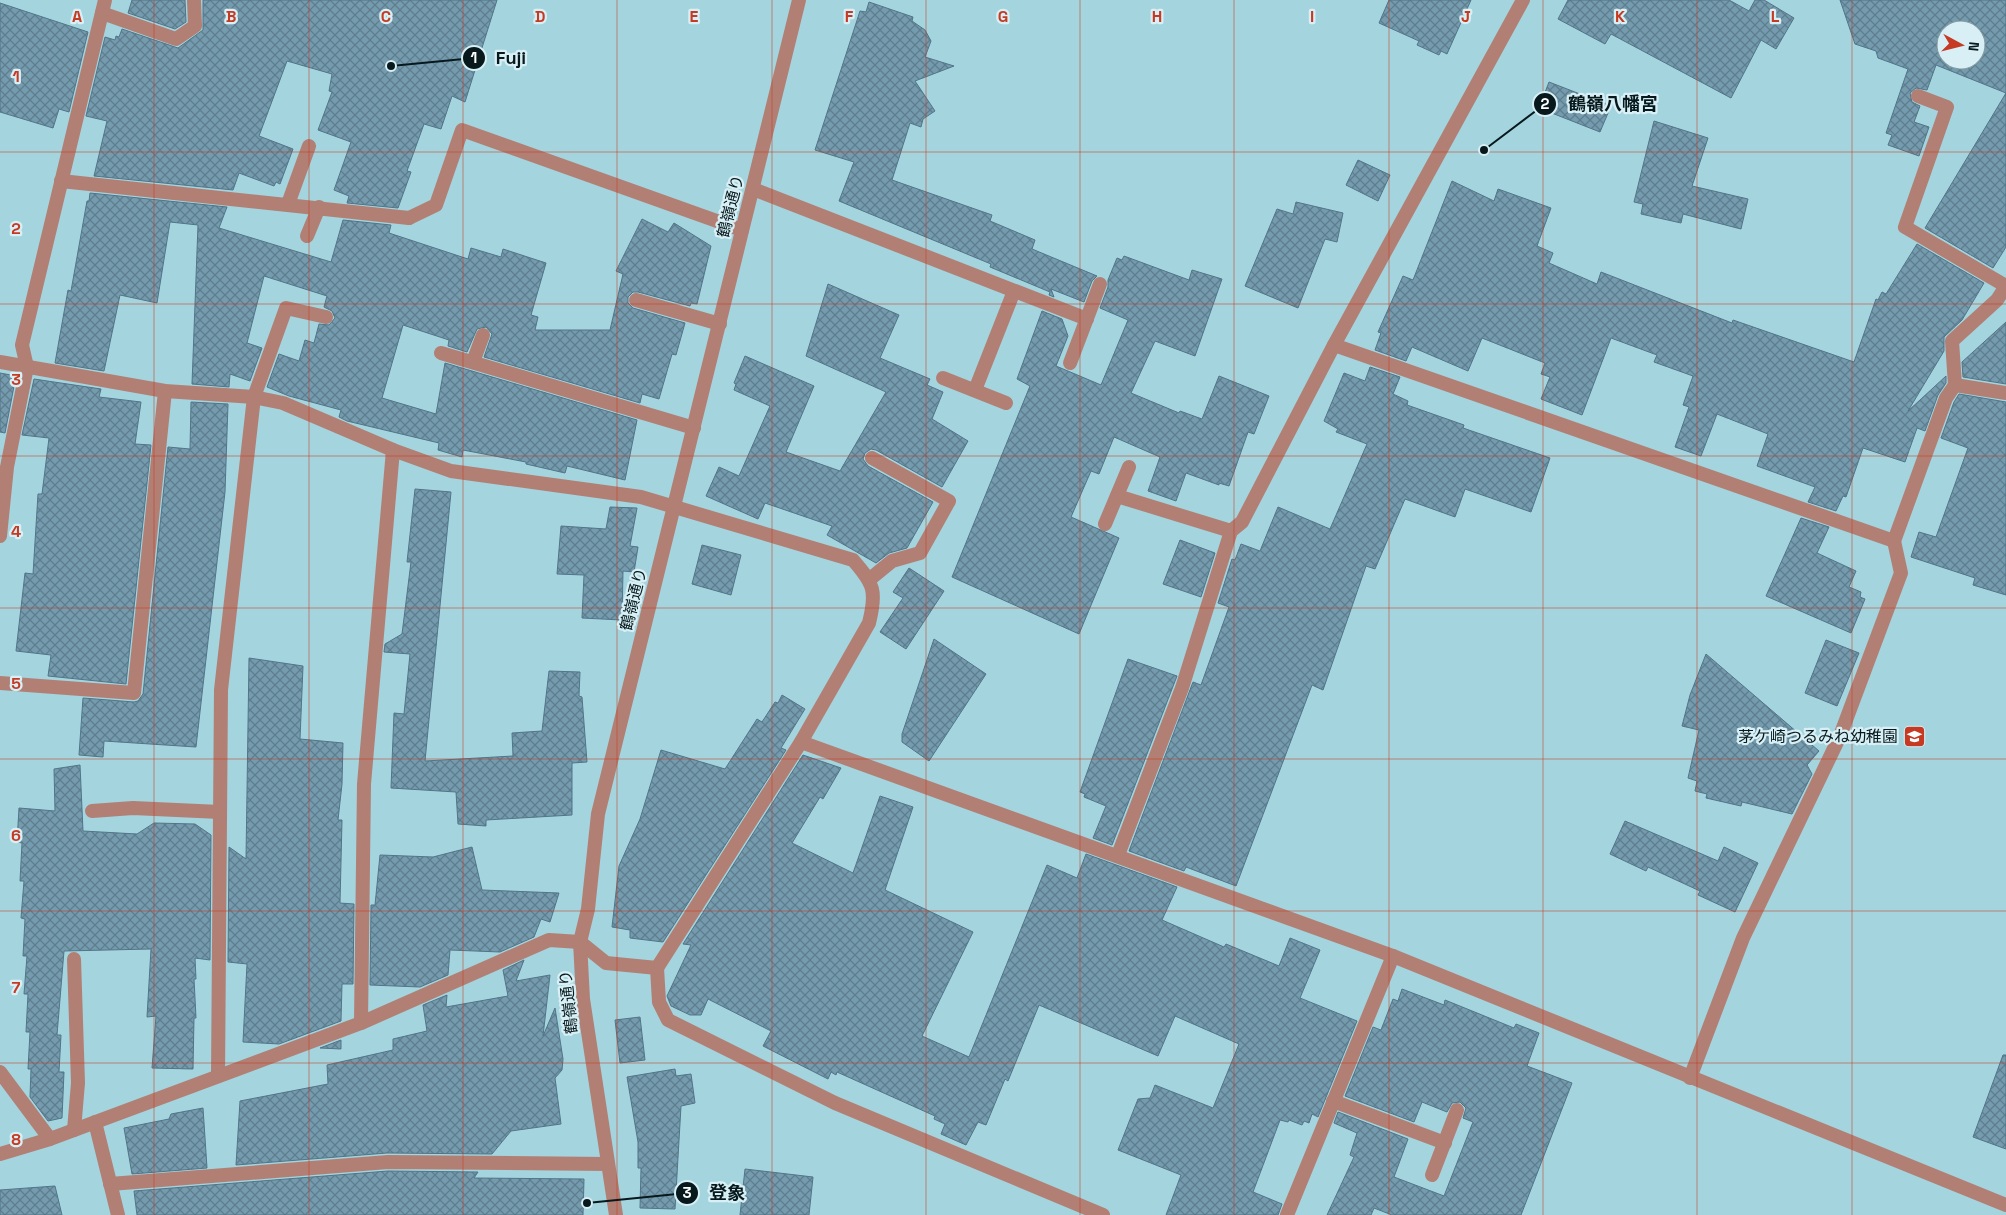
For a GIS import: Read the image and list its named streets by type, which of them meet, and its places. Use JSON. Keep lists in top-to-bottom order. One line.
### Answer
{"streets":{"street":["鶴嶺通り"]},"places":{"other":["Fuji","鶴嶺八幡宮","登象"],"school or university":["茅ケ崎つるみね幼稚園"]},"north":"right","grid":{"columns":["A","B","C","D","E","F","G","H","I","J","K","L"],"rows":["1","2","3","4","5","6","7","8"]}}
